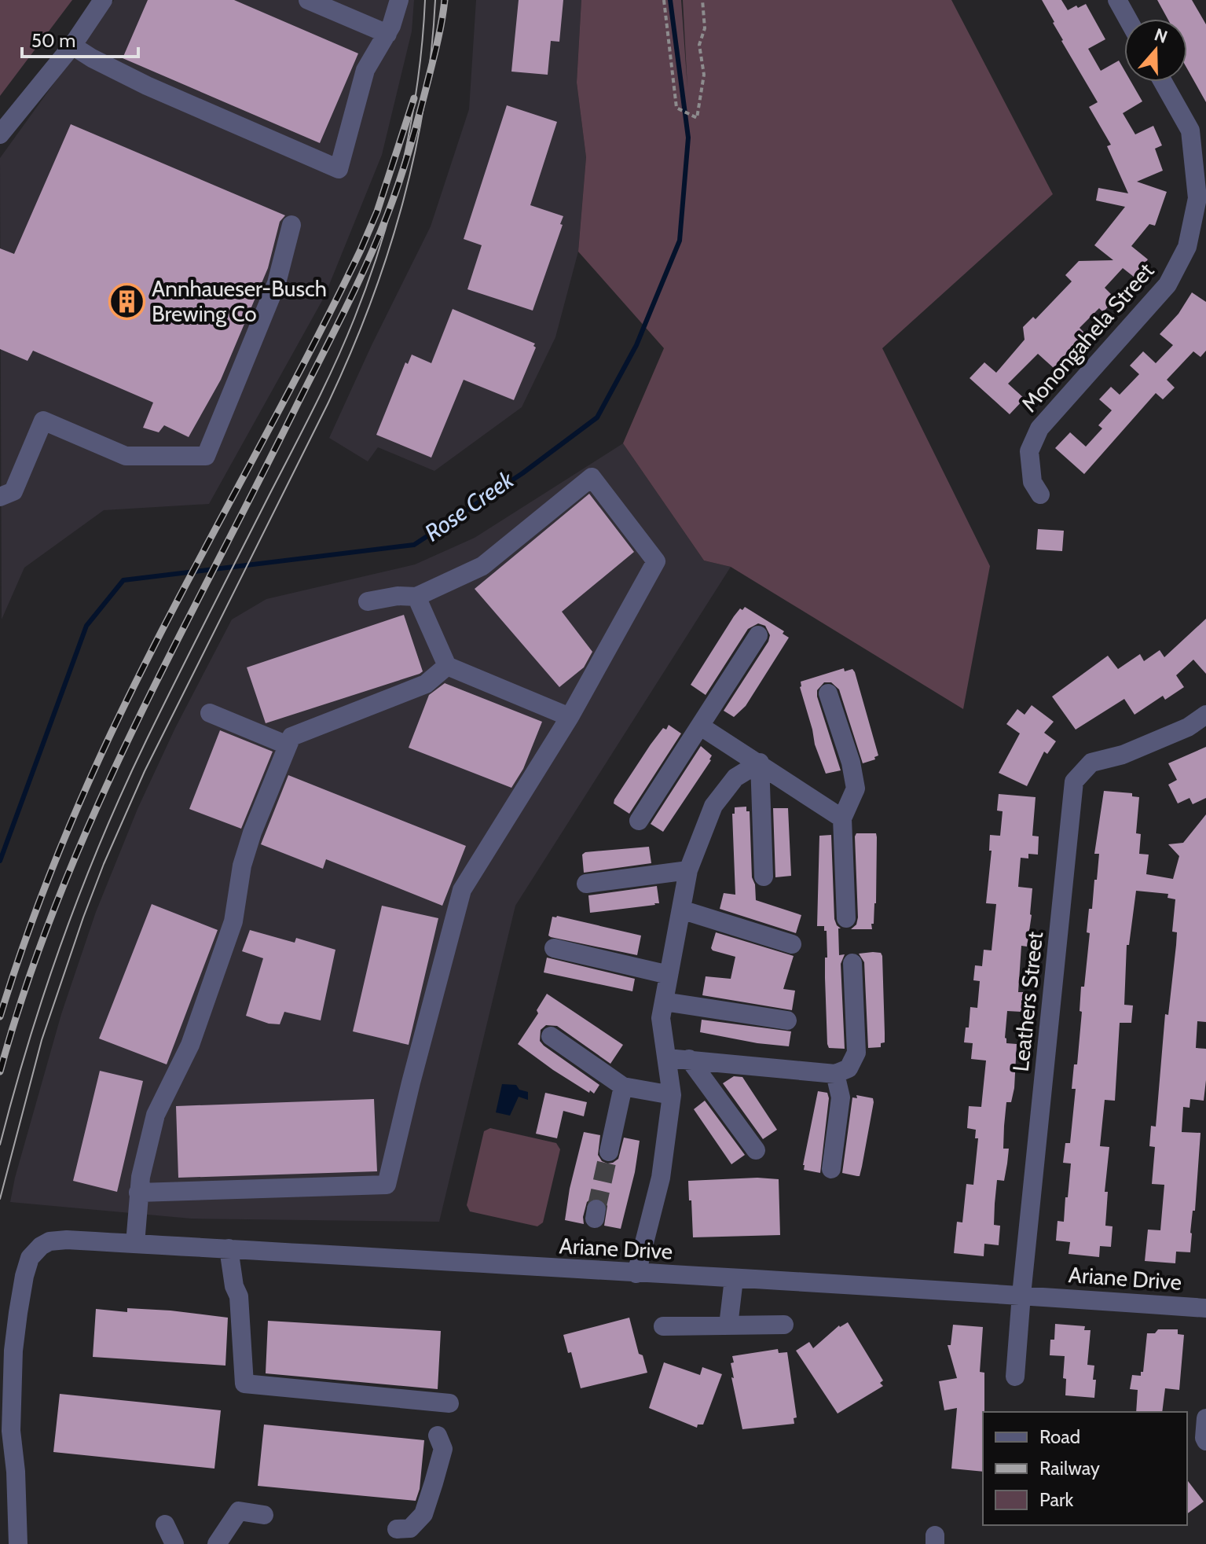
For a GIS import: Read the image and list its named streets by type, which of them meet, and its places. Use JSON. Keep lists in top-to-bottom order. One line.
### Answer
{"streets":{"street":["Monongahela Street","Leathers Street","Ariane Drive"]},"crossings":[["Leathers Street","Ariane Drive"]],"water":["Rose Creek"],"places":{"building":["Annhaueser-Busch Brewing Co"]},"legend":["Road","Railway","Park"],"scale_bar":"50 m","north":"top"}
